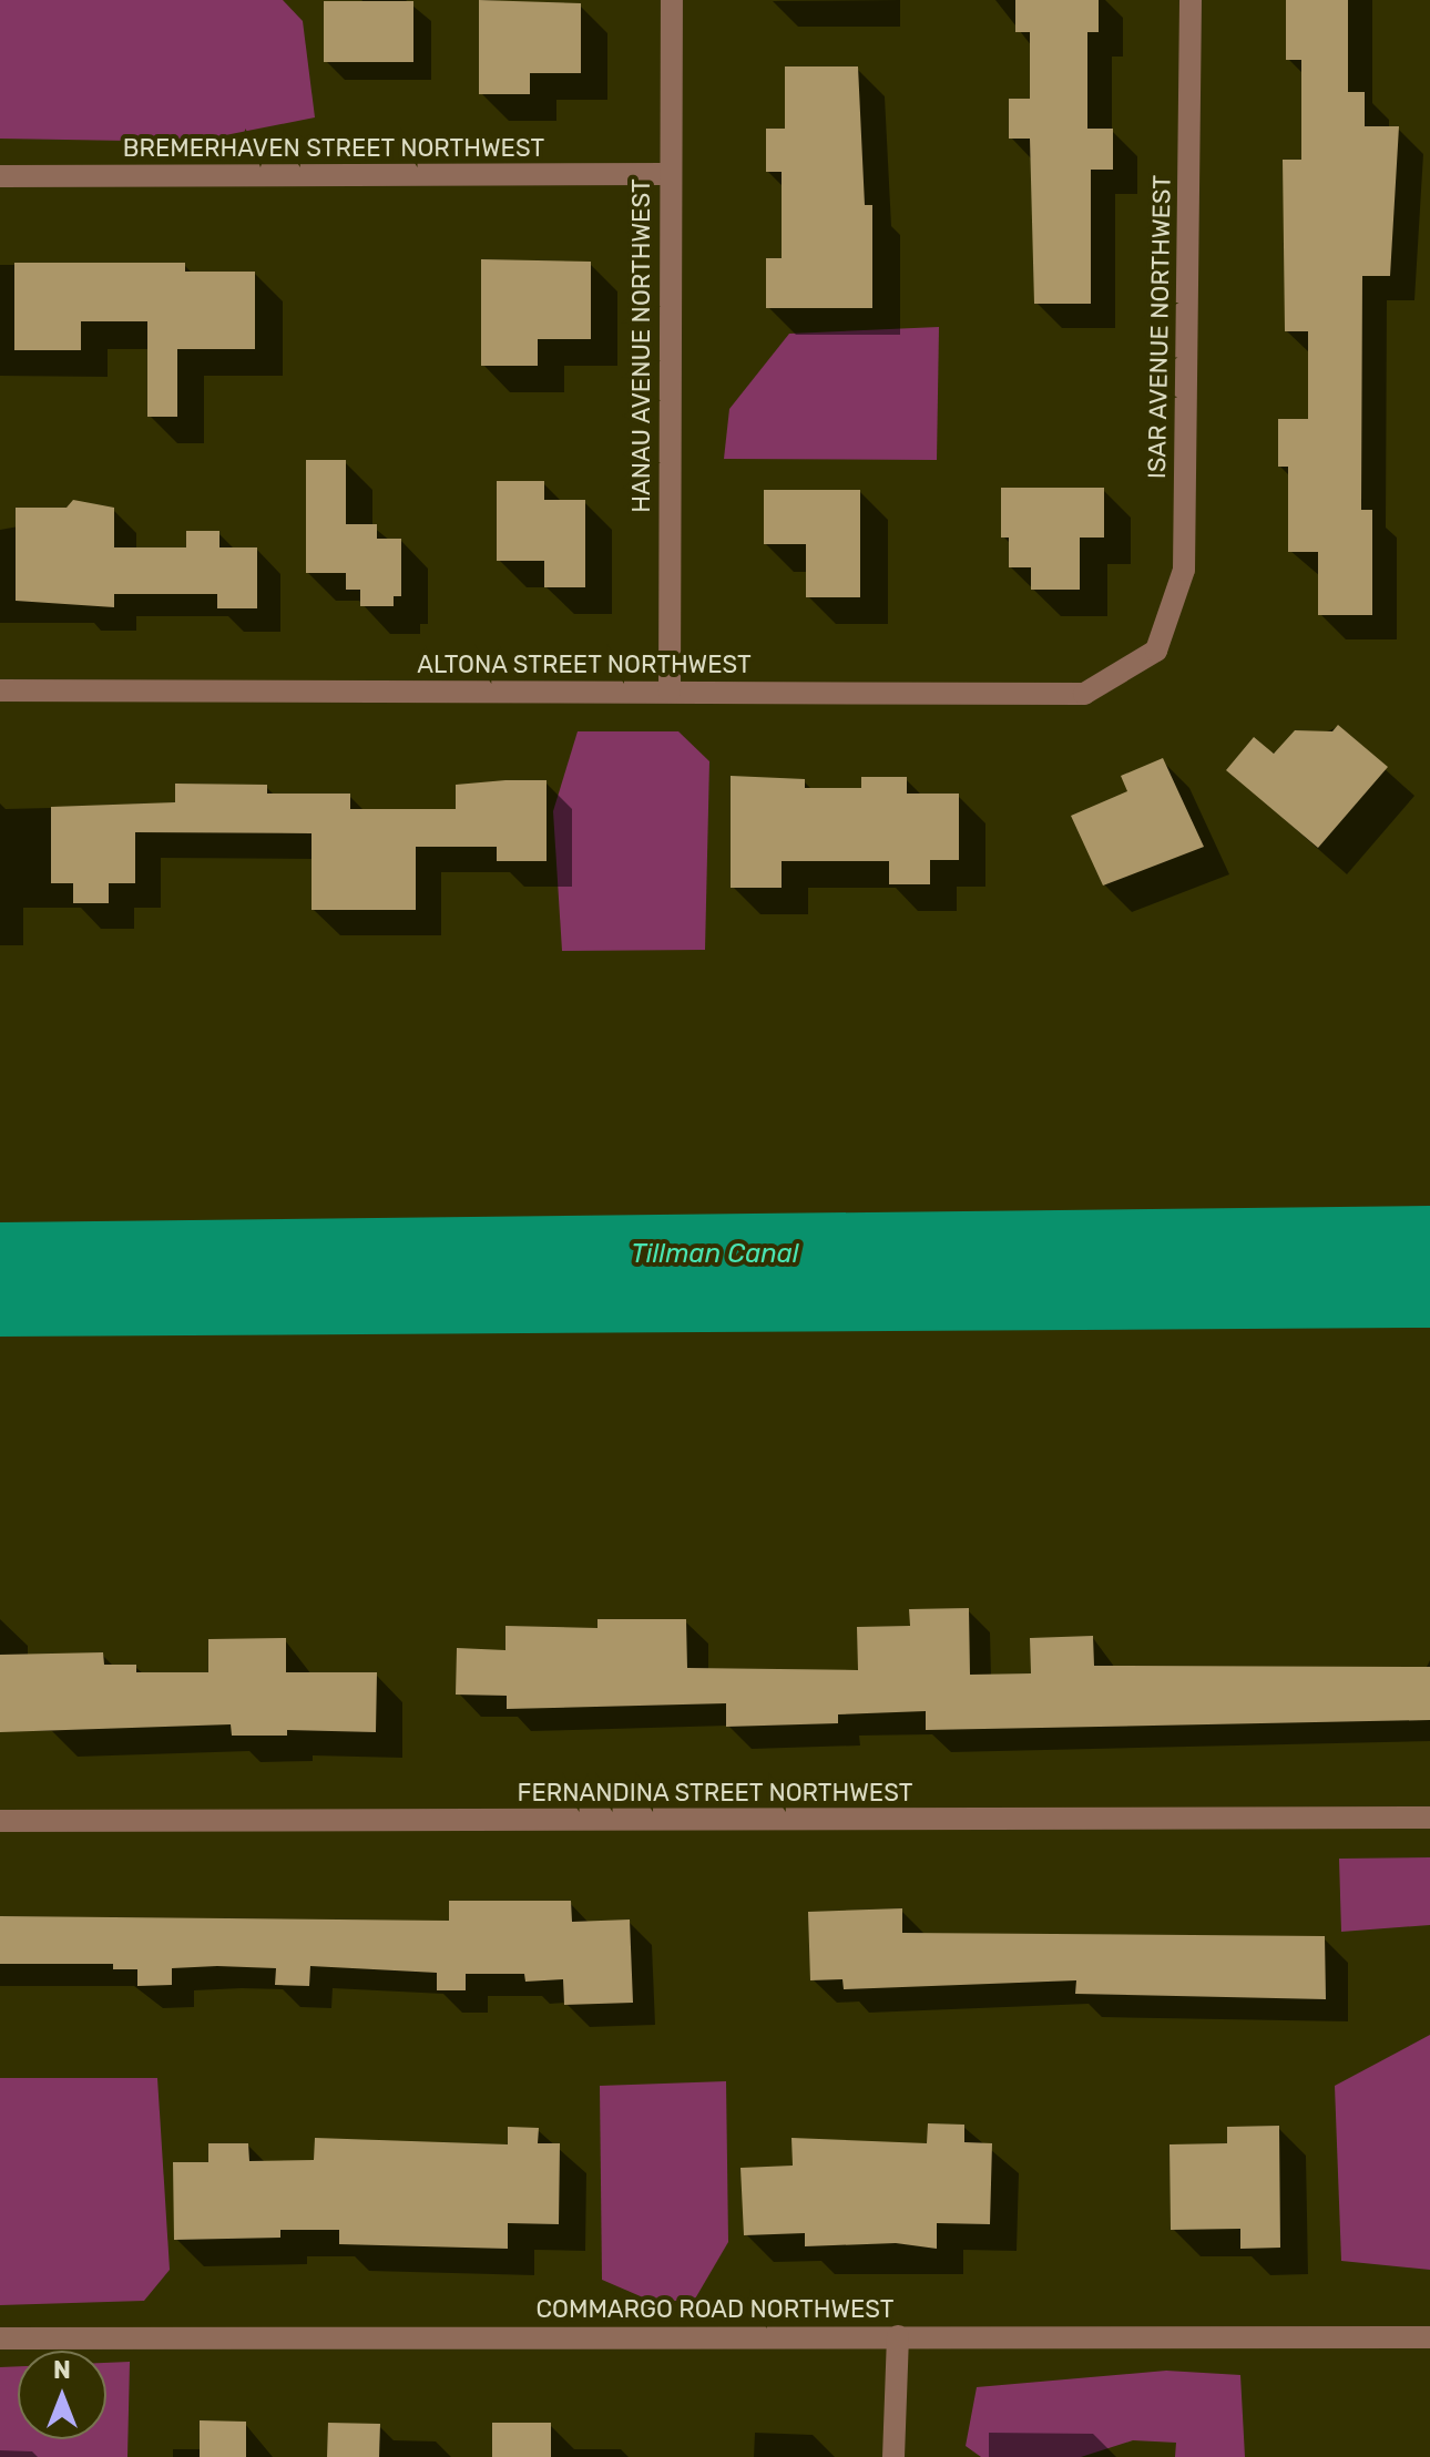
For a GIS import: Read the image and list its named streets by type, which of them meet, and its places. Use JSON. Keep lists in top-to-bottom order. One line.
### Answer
{"streets":{"street":["BREMERHAVEN STREET NORTHWEST","ISAR AVENUE NORTHWEST","HANAU AVENUE NORTHWEST","ALTONA STREET NORTHWEST","FERNANDINA STREET NORTHWEST","COMMARGO ROAD NORTHWEST"]},"crossings":[["BREMERHAVEN STREET NORTHWEST","HANAU AVENUE NORTHWEST"],["ISAR AVENUE NORTHWEST","ALTONA STREET NORTHWEST"],["HANAU AVENUE NORTHWEST","ALTONA STREET NORTHWEST"]],"water":["Tillman Canal"],"north":"top"}
